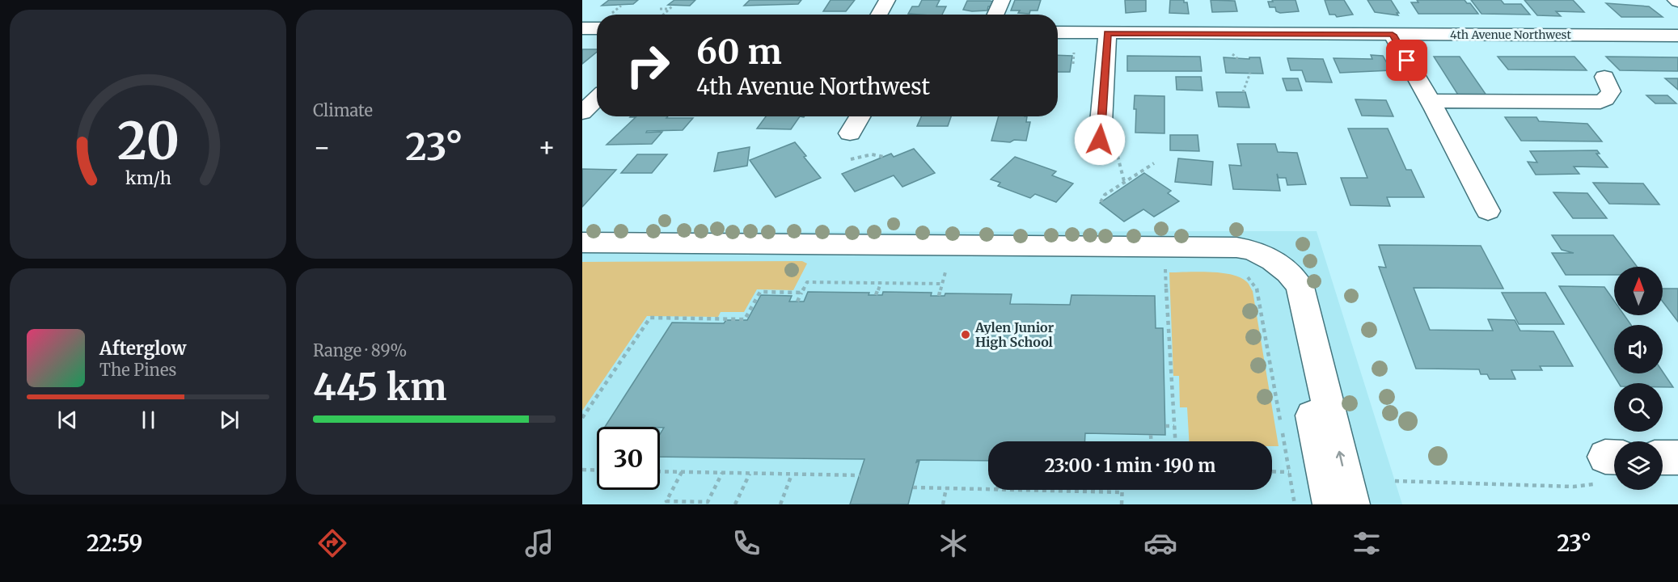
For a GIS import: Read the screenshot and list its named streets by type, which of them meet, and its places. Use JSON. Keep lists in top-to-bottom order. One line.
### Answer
{"streets":{"street":["4th Avenue Northwest"]},"places":["Aylen Junior High School"],"north":"top","page":{"tile":["Climate",["Range · 89%","445 km"]],"turn":["60 m","4th Avenue Northwest"],"heat":["−","23°","+"],"song":["Afterglow","The Pines"],"limit":"30","trip":"23:00 · 1 min · 190 m","tabs":["22:59","23°"],"gauge":["20","km/h"]}}
